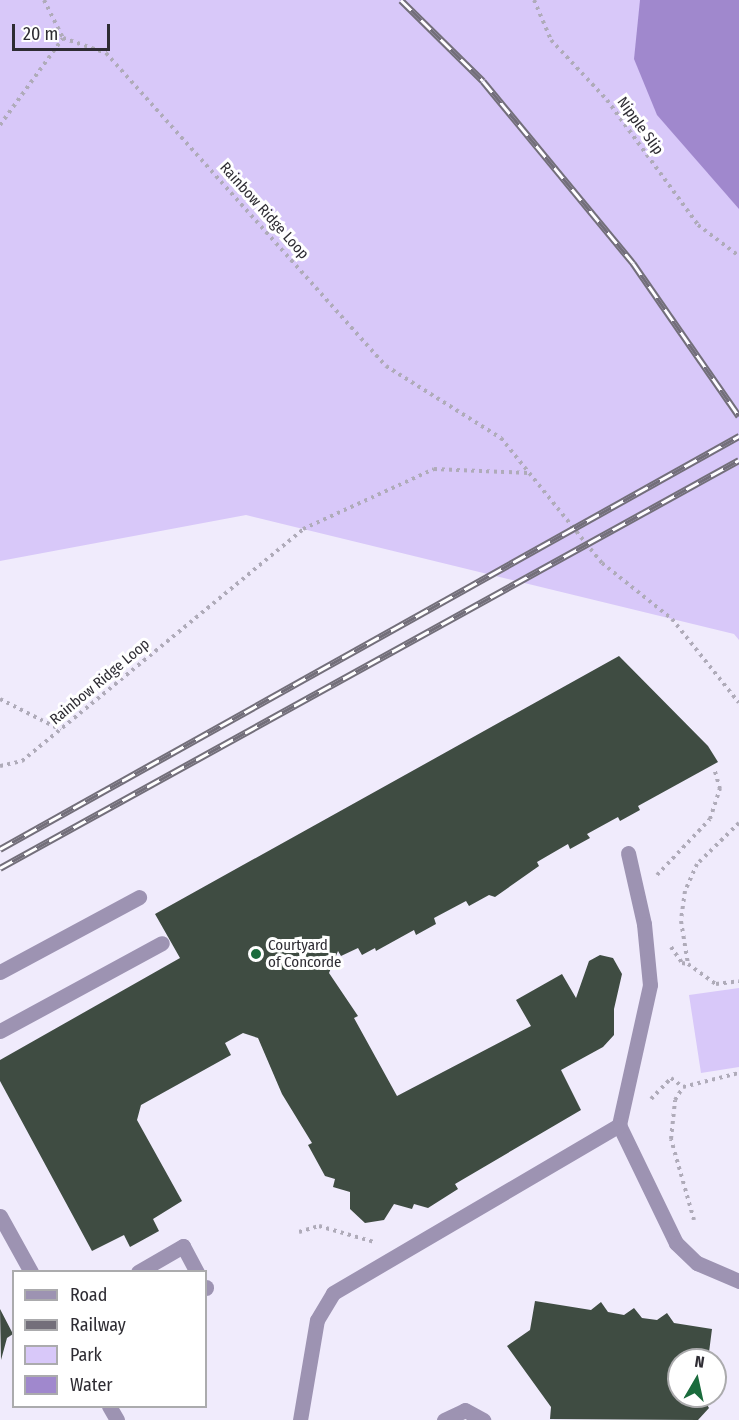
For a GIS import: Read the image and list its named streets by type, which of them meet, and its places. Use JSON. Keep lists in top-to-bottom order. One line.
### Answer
{"streets":{"path":["Nipple Slip","Rainbow Ridge Loop"]},"places":["Courtyard of Concorde"],"legend":["Road","Railway","Park","Water"],"scale_bar":"20 m","north":"top"}
